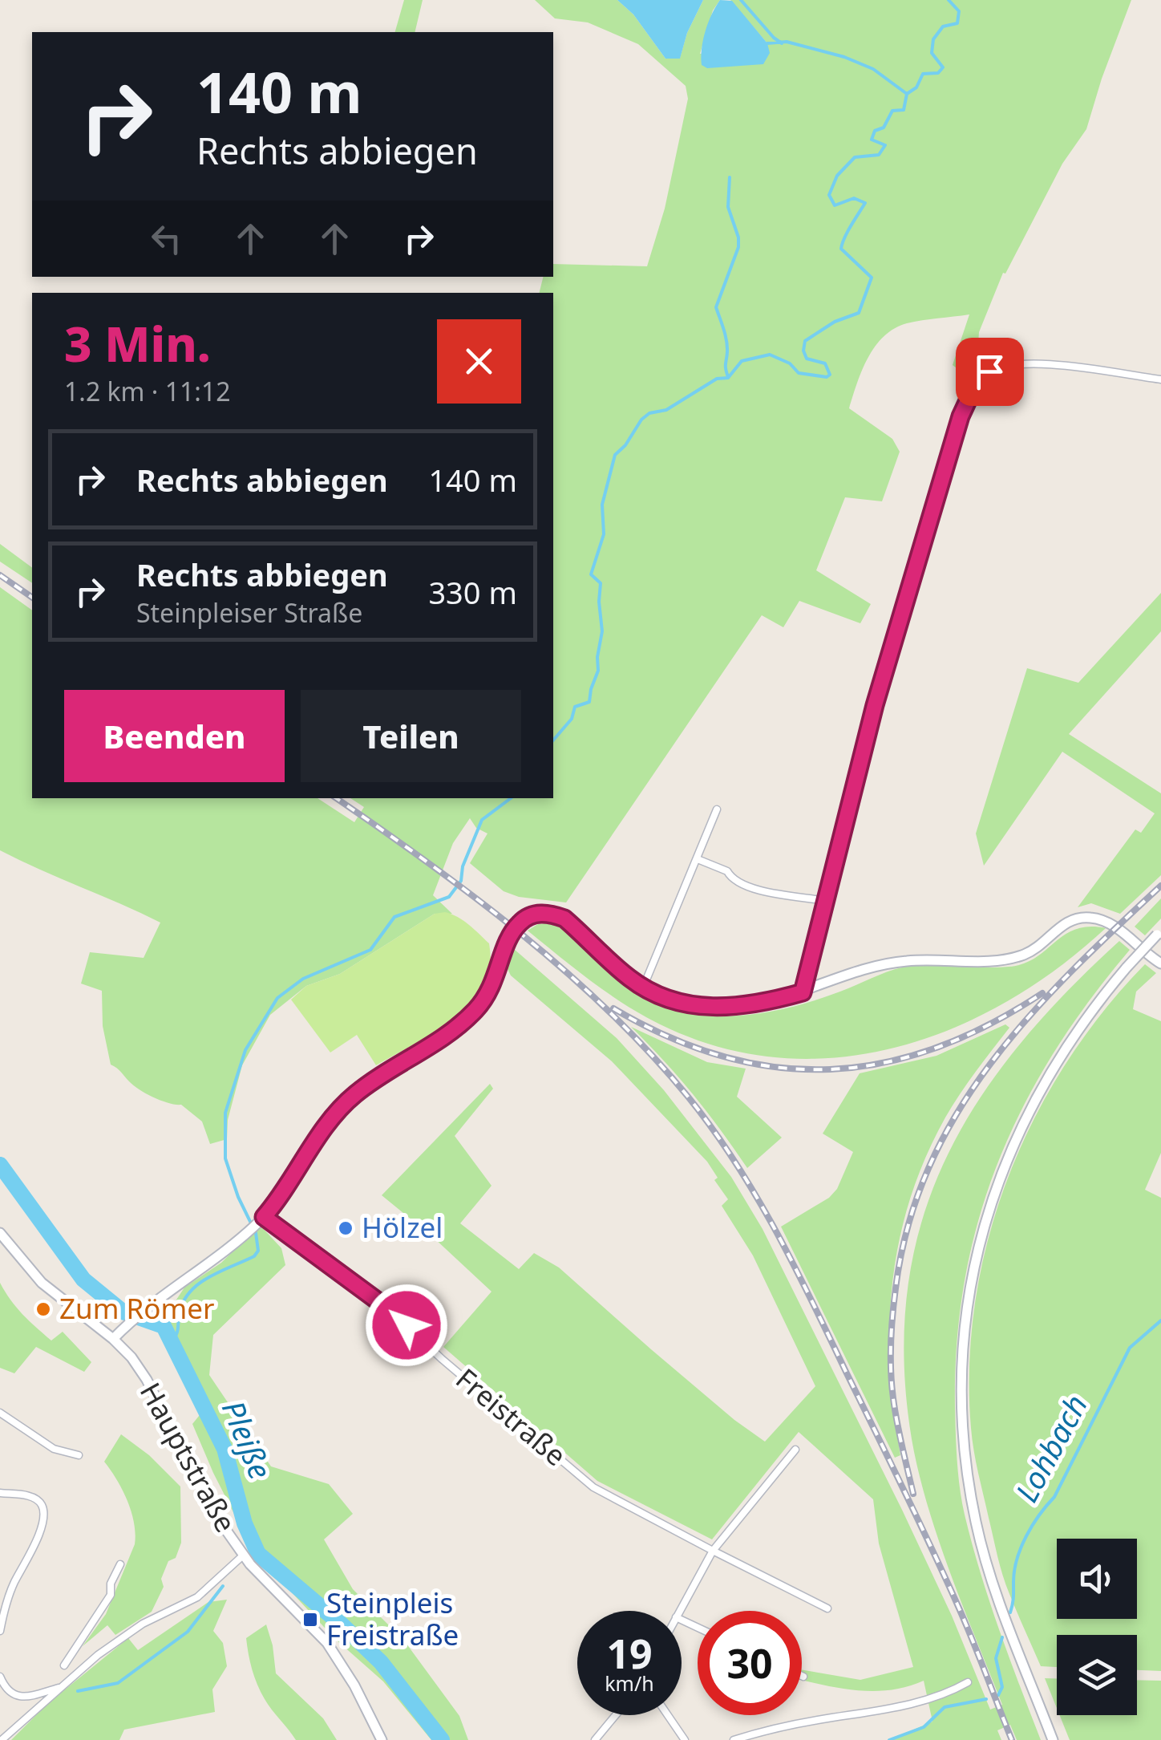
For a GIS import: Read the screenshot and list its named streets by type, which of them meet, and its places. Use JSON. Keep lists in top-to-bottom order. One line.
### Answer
{"streets":{"main road":["Hauptstraße"],"street":["Freistraße"]},"water":["Pleiße","Lohbach"],"places":{"other":["Hölzel","Zum Römer"],"transit":["Steinpleis Freistraße"]},"page":{"turn":["140 m","Rechts abbiegen"],"heading":["3 Min.","1.2 km · 11:12"],"list":[{"name":"Rechts abbiegen","value":"140 m"},{"name":"Rechts abbiegen","note":"Steinpleiser Straße","value":"330 m"}],"buttons":["Beenden","Teilen"],"speed":"19 km/h","limit":"30"}}
